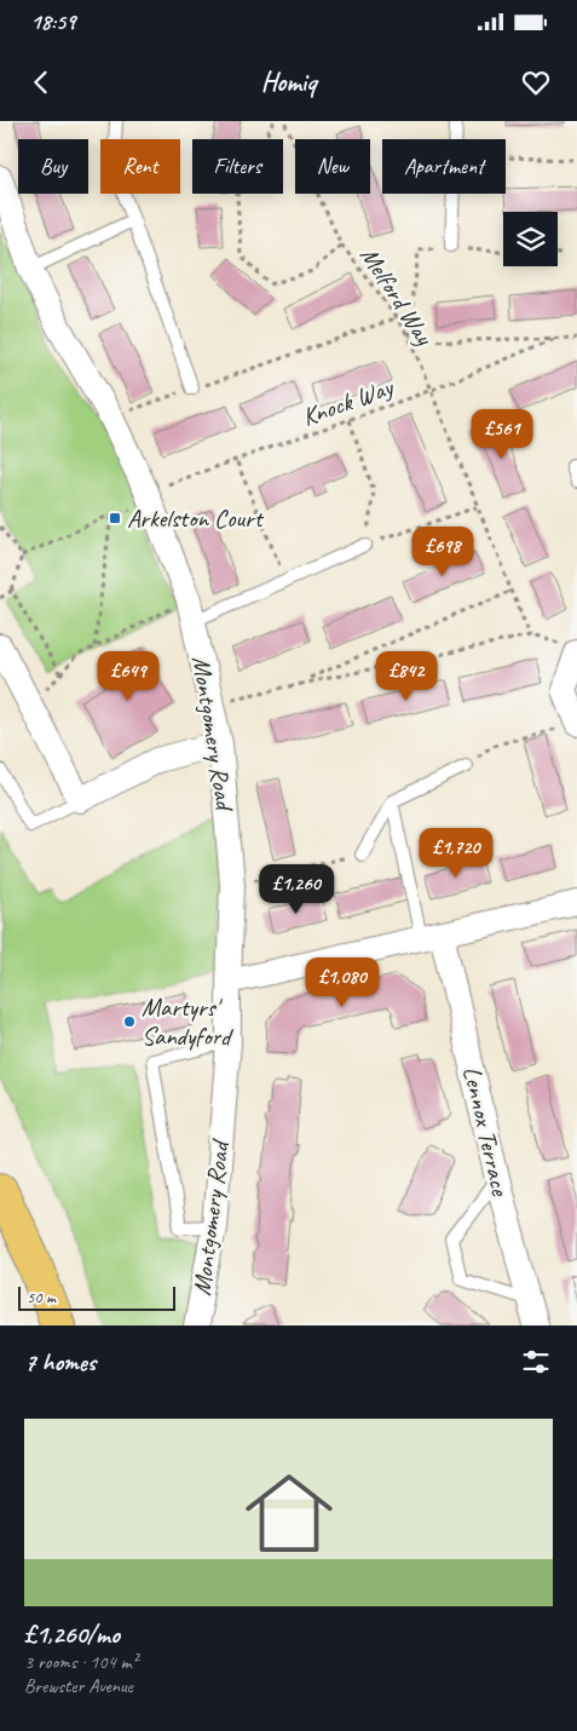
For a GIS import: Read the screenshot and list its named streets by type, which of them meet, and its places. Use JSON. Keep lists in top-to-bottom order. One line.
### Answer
{"streets":{"street":["Montgomery Road","Lennox Terrace"],"path":["Melford Way","Knock Way"]},"crossings":[["Melford Way","Knock Way"],["Knock Way","Montgomery Road"]],"places":{"transit":["Arkelston Court"],"other":["Martyrs' Sandyford"]},"scale_bar":"50 m","page":{"status":"18:59","header":"Homiq","chip":["Buy","Rent","Filters","New","Apartment"],"price":["£561","£698","£649","£842","£1,720","£1,260","£1,080"],"scale":"50 m","heading":"7 homes","list":[{"name":"£1,260/mo","note":"3 rooms · 104 m² · Brewster Avenue"}]}}
